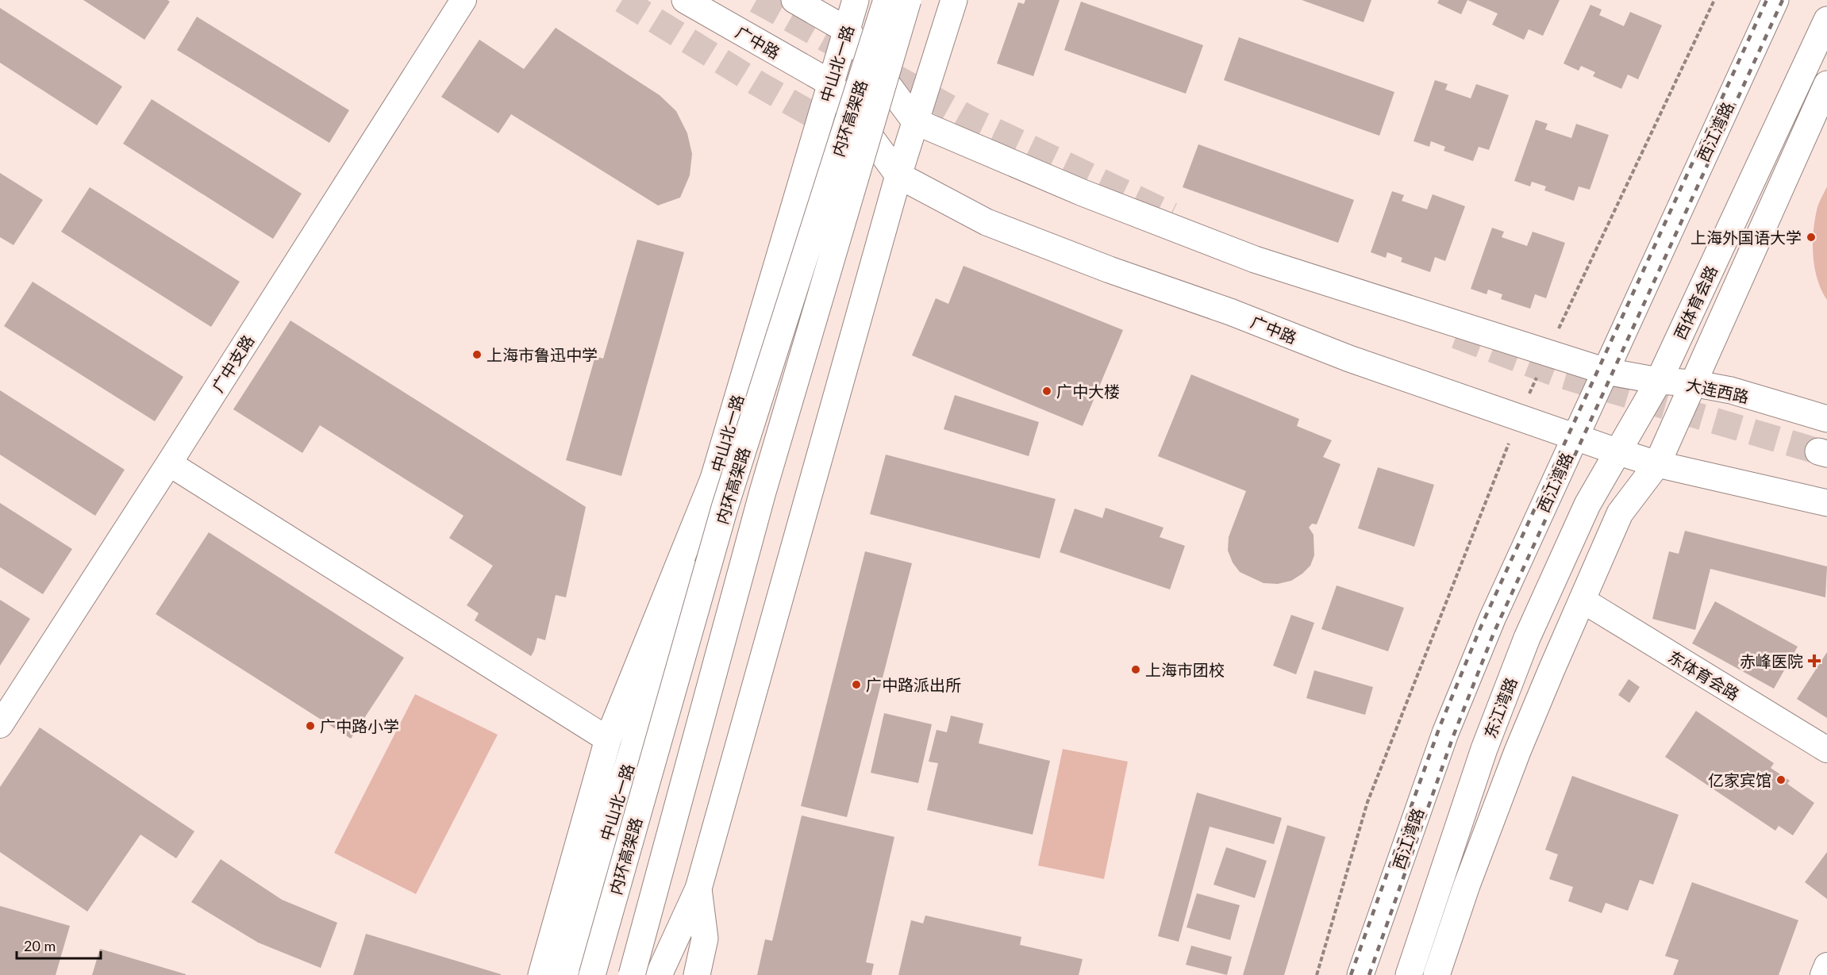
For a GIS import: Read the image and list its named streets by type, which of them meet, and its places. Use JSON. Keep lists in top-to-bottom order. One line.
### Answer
{"streets":{"main road":["广中路","中山北一路","内环高架路","西江湾路","西体育会路","大连西路","东江湾路"],"street":["广中支路","东体育会路"]},"crossings":[["广中路","中山北一路"],["广中路","西江湾路"],["广中路","西体育会路"],["广中路","东江湾路"],["西江湾路","大连西路"],["西体育会路","大连西路"],["西体育会路","东江湾路"],["东体育会路","东江湾路"]],"places":{"other":["上海外国语大学","上海市鲁迅中学","广中大楼","上海市团校","广中路派出所","广中路小学","亿家宾馆"],"health":["赤峰医院"]},"scale_bar":"20 m"}
